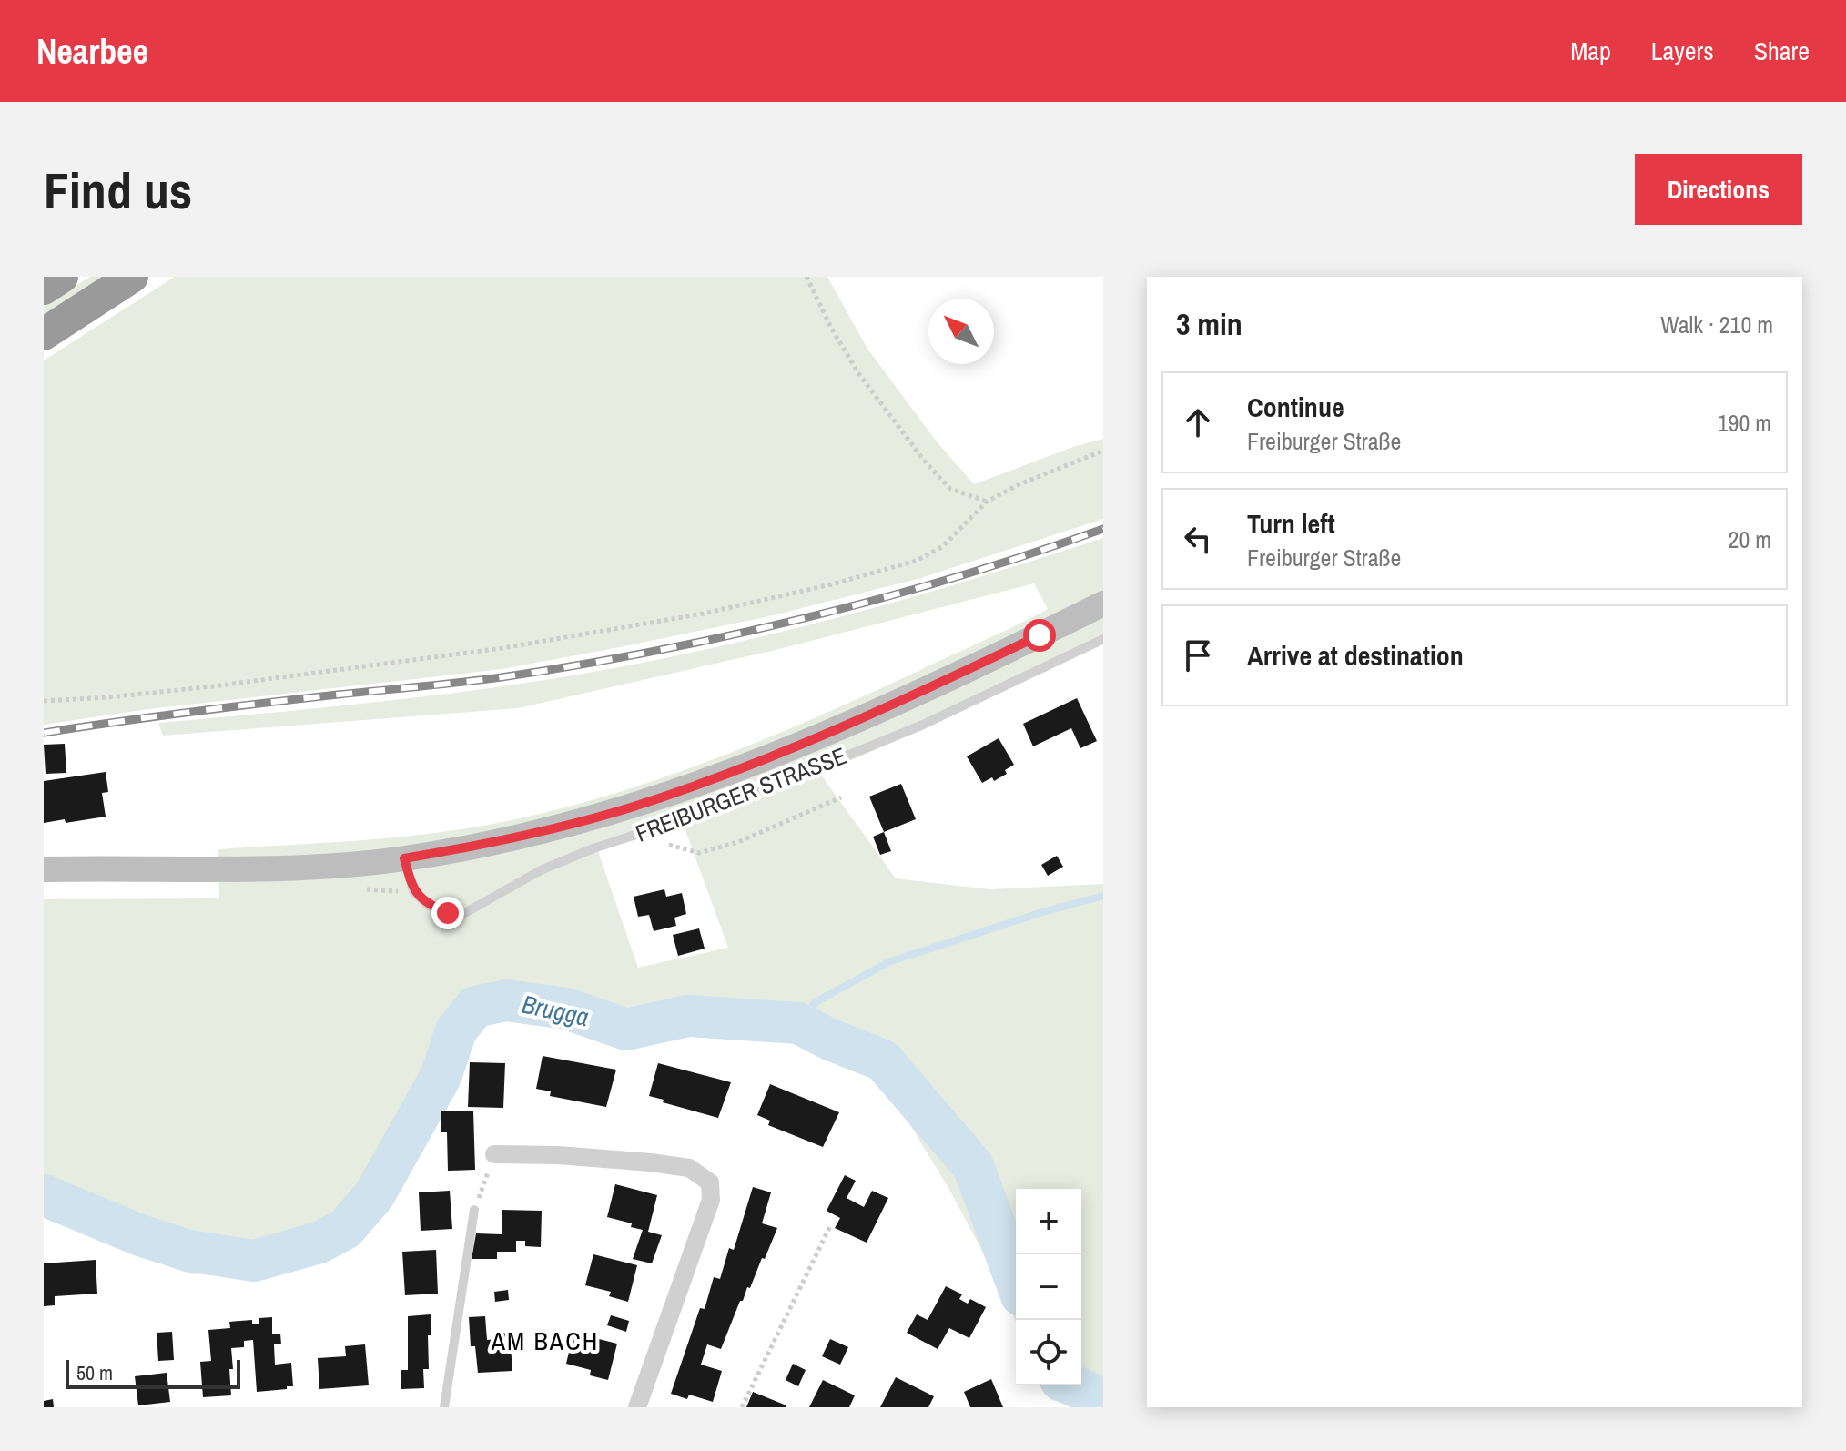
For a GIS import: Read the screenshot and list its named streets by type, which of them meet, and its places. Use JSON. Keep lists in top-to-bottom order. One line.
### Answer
{"streets":{"street":["FREIBURGER STRASSE"]},"districts":["AM BACH"],"water":["Brugga"],"scale_bar":"50 m","north":"top left","page":{"header":"Nearbee","nav":["Map","Layers","Share"],"buttons":"Directions","title":"Find us","heading":["3 min","Walk · 210 m"],"list":[["Continue","Freiburger Straße","190 m"],["Turn left","Freiburger Straße","20 m"],"Arrive at destination"],"map_buttons":["+","−"],"scale":"50 m"}}
